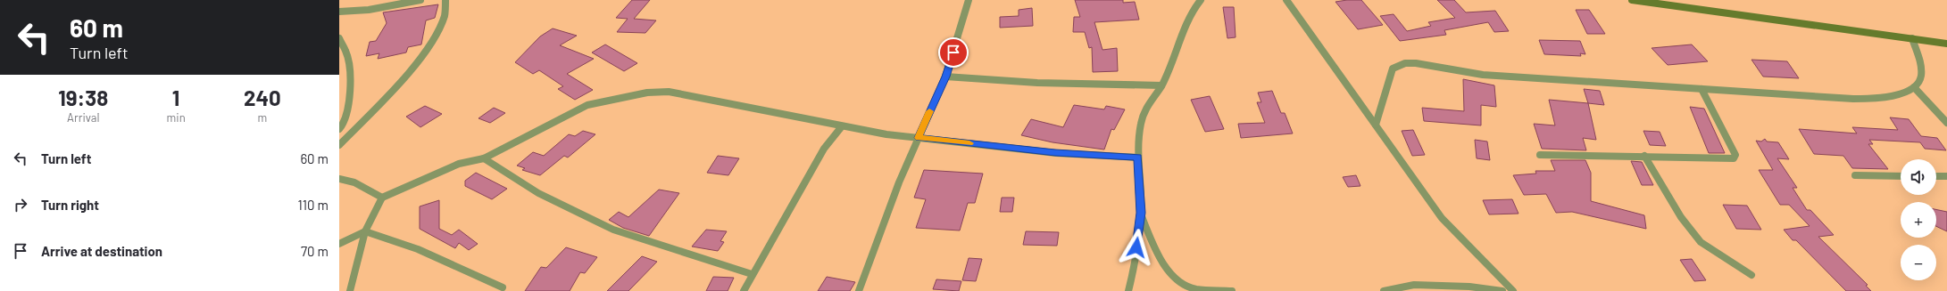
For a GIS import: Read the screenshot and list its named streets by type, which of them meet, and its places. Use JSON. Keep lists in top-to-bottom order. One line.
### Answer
{"page":{"turn":["60 m","Turn left"],"eta":["19:38","Arrival","1","min","240","m"],"list":[{"name":"Turn left","value":"60 m"},{"name":"Turn right","value":"110 m"},{"name":"Arrive at destination","value":"70 m"}],"map_buttons":["+","−"]}}
